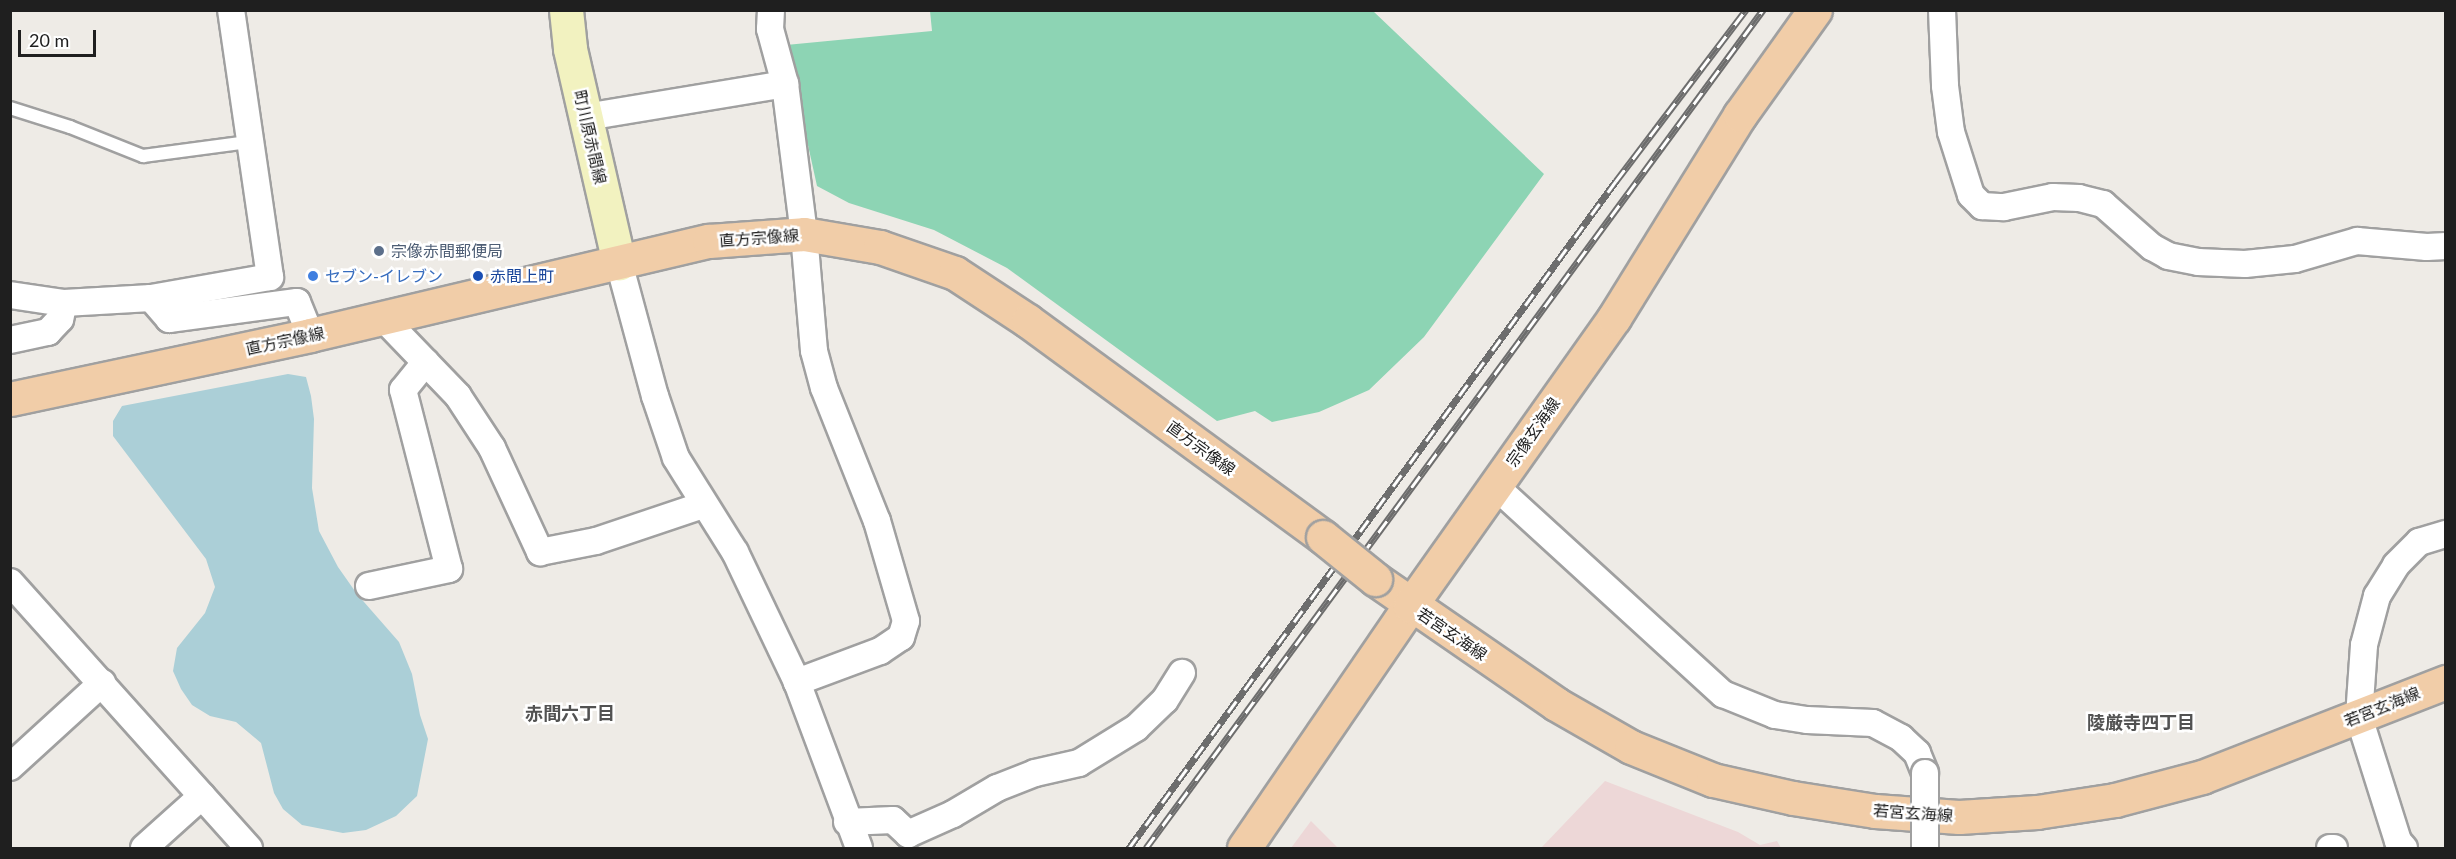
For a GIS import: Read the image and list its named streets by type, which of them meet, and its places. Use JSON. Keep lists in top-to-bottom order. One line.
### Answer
{"streets":{"main road":["町川原赤間線","直方宗像線","宗像玄海線","若宮玄海線"]},"crossings":[["町川原赤間線","直方宗像線"],["直方宗像線","宗像玄海線"],["直方宗像線","若宮玄海線"],["宗像玄海線","若宮玄海線"]],"districts":["赤間六丁目","陵厳寺四丁目"],"places":["宗像赤間郵便局","セブン-イレブン","赤間上町"],"scale_bar":"20 m"}
